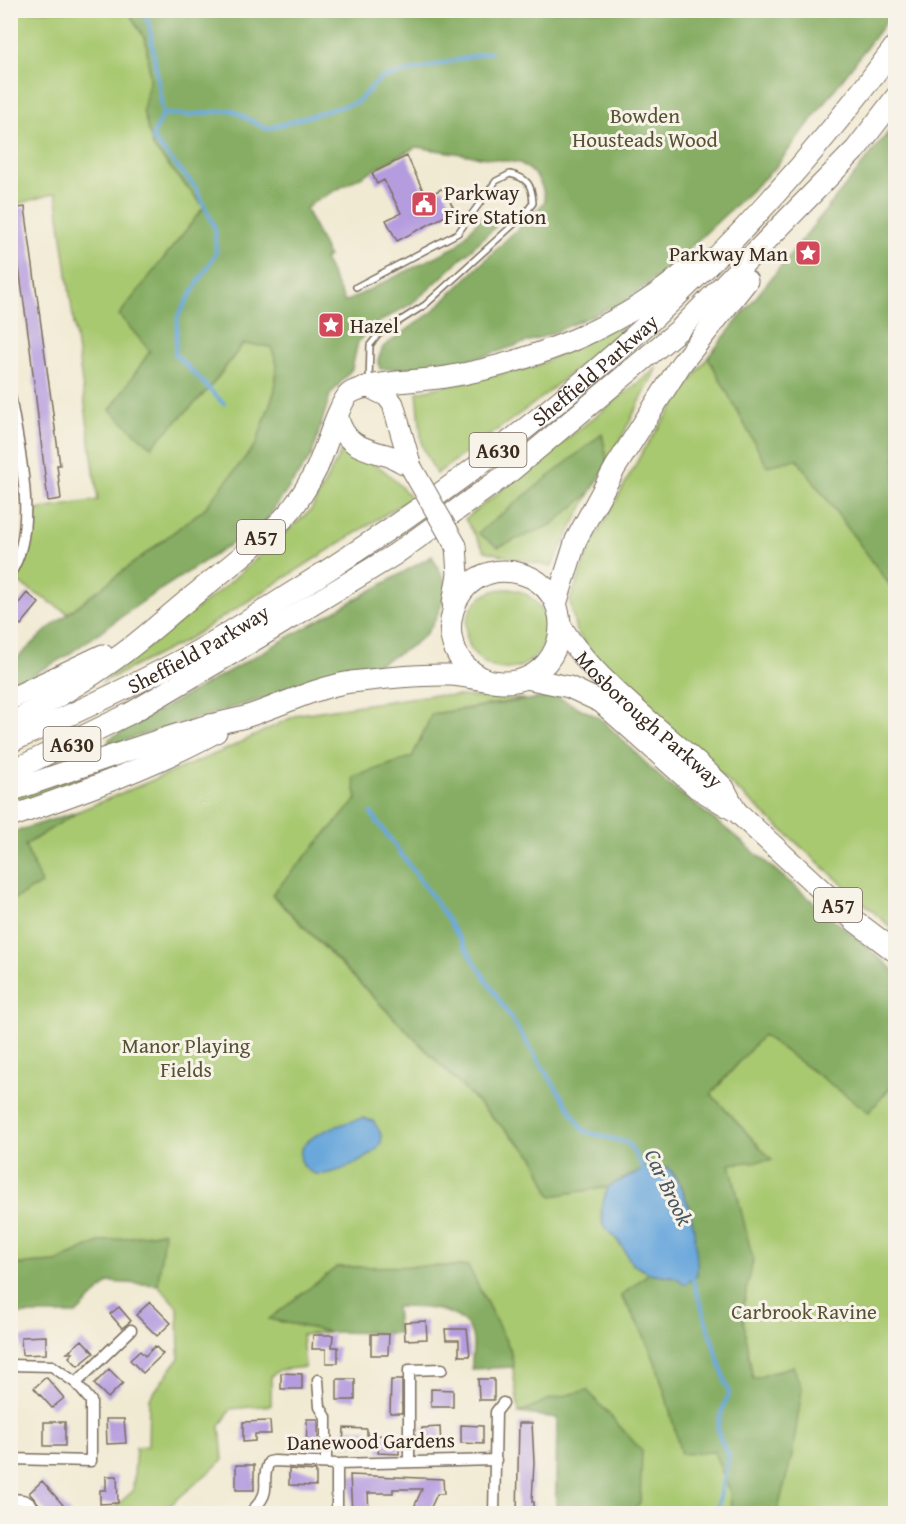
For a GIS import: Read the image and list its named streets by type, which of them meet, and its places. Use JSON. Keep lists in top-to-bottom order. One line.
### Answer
{"streets":{"highway":["Sheffield Parkway","A630","A57","Mosborough Parkway"],"street":["Danewood Gardens"]},"crossings":[["A57","Mosborough Parkway"]],"water":["Car Brook"],"parks":["Bowden Housteads Wood","Manor Playing Fields","Carbrook Ravine"],"places":{"public building":["Parkway Fire Station"],"place":["Parkway Man","Hazel"]}}
